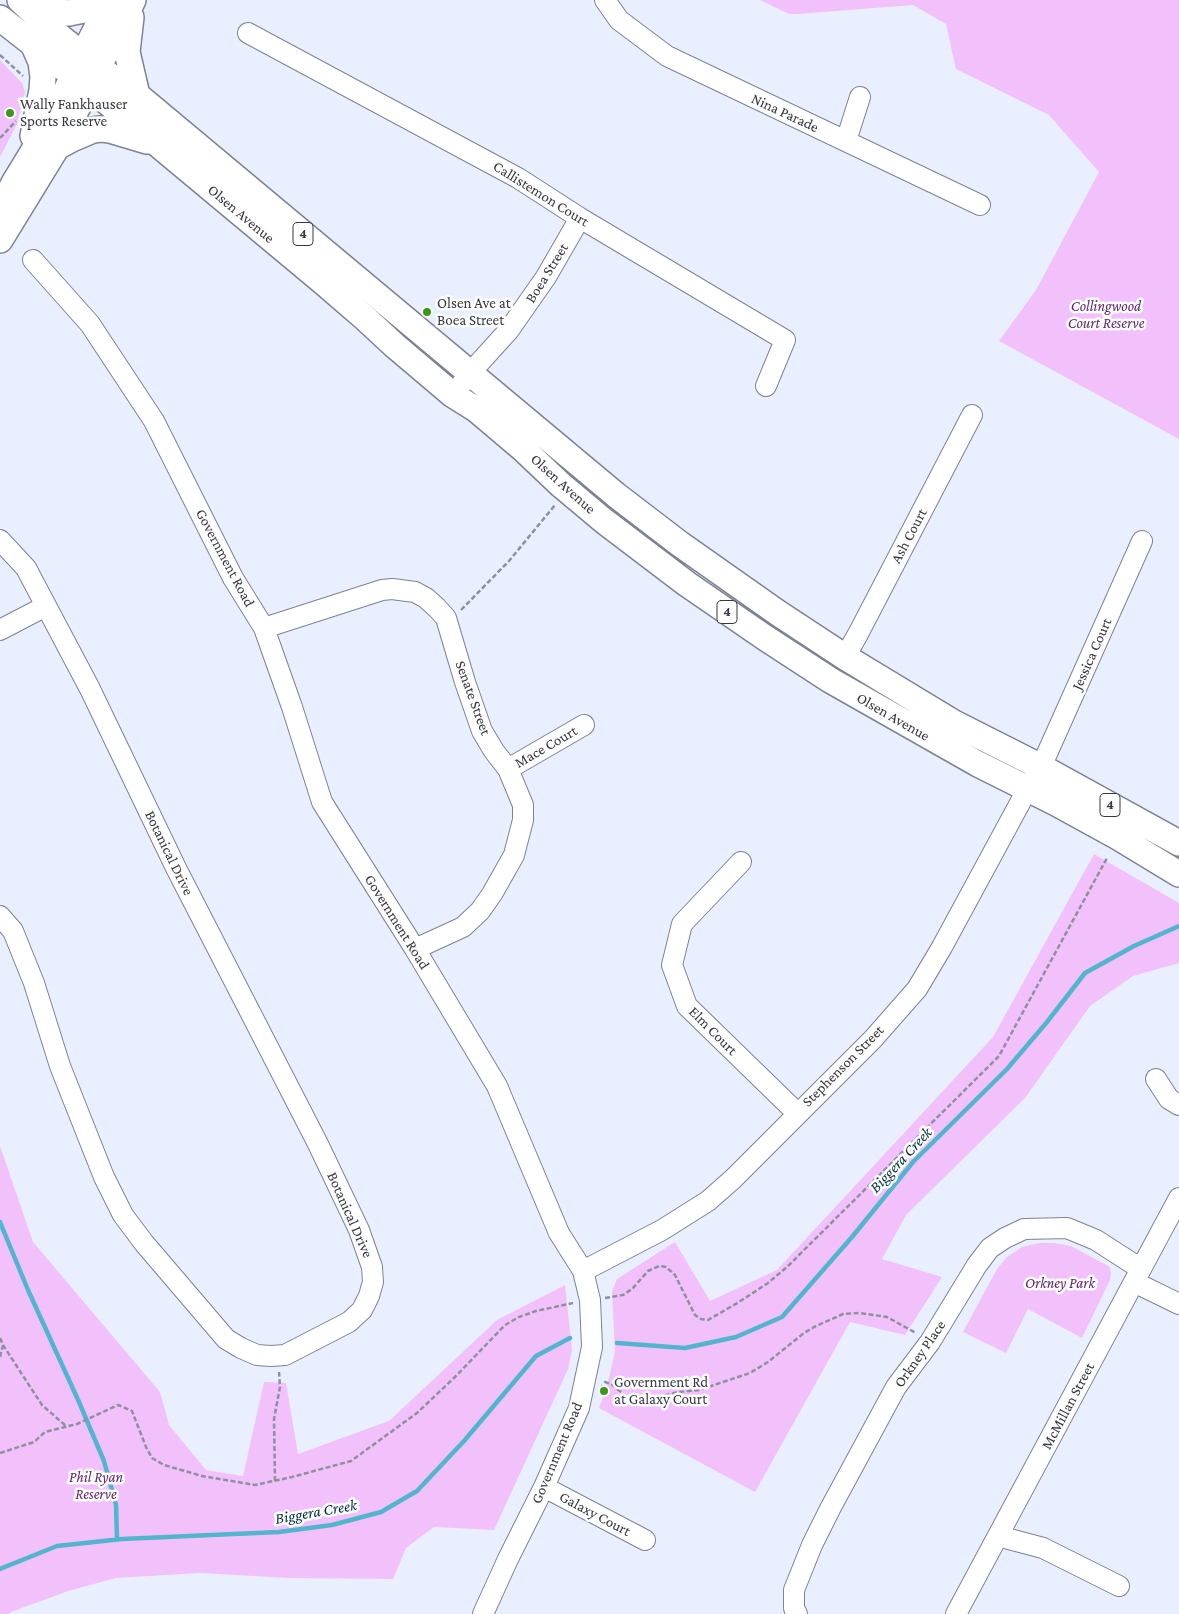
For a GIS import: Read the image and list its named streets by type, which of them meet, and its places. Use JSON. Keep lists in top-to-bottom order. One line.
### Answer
{"streets":{"main road":["Olsen Avenue","4"],"street":["Nina Parade","Callistemon Court","Boea Street","Ash Court","Government Road","Jessica Court","Senate Street","Mace Court","Botanical Drive","Elm Court","Stephenson Street","Orkney Place","McMillan Street","Galaxy Court"]},"crossings":[["Callistemon Court","Boea Street"],["Olsen Avenue","Boea Street"],["Olsen Avenue","Ash Court"],["Olsen Avenue","Jessica Court"],["Olsen Avenue","Stephenson Street"],["Government Road","Senate Street"],["Government Road","Stephenson Street"],["Government Road","Galaxy Court"],["Jessica Court","Stephenson Street"],["Senate Street","Mace Court"],["Elm Court","Stephenson Street"],["Orkney Place","McMillan Street"]],"water":["Biggera Creek"],"parks":["Collingwood Court Reserve","Orkney Park","Phil Ryan Reserve"],"places":["Wally Fankhauser Sports Reserve","Olsen Ave at Boea Street","Government Rd at Galaxy Court"]}
